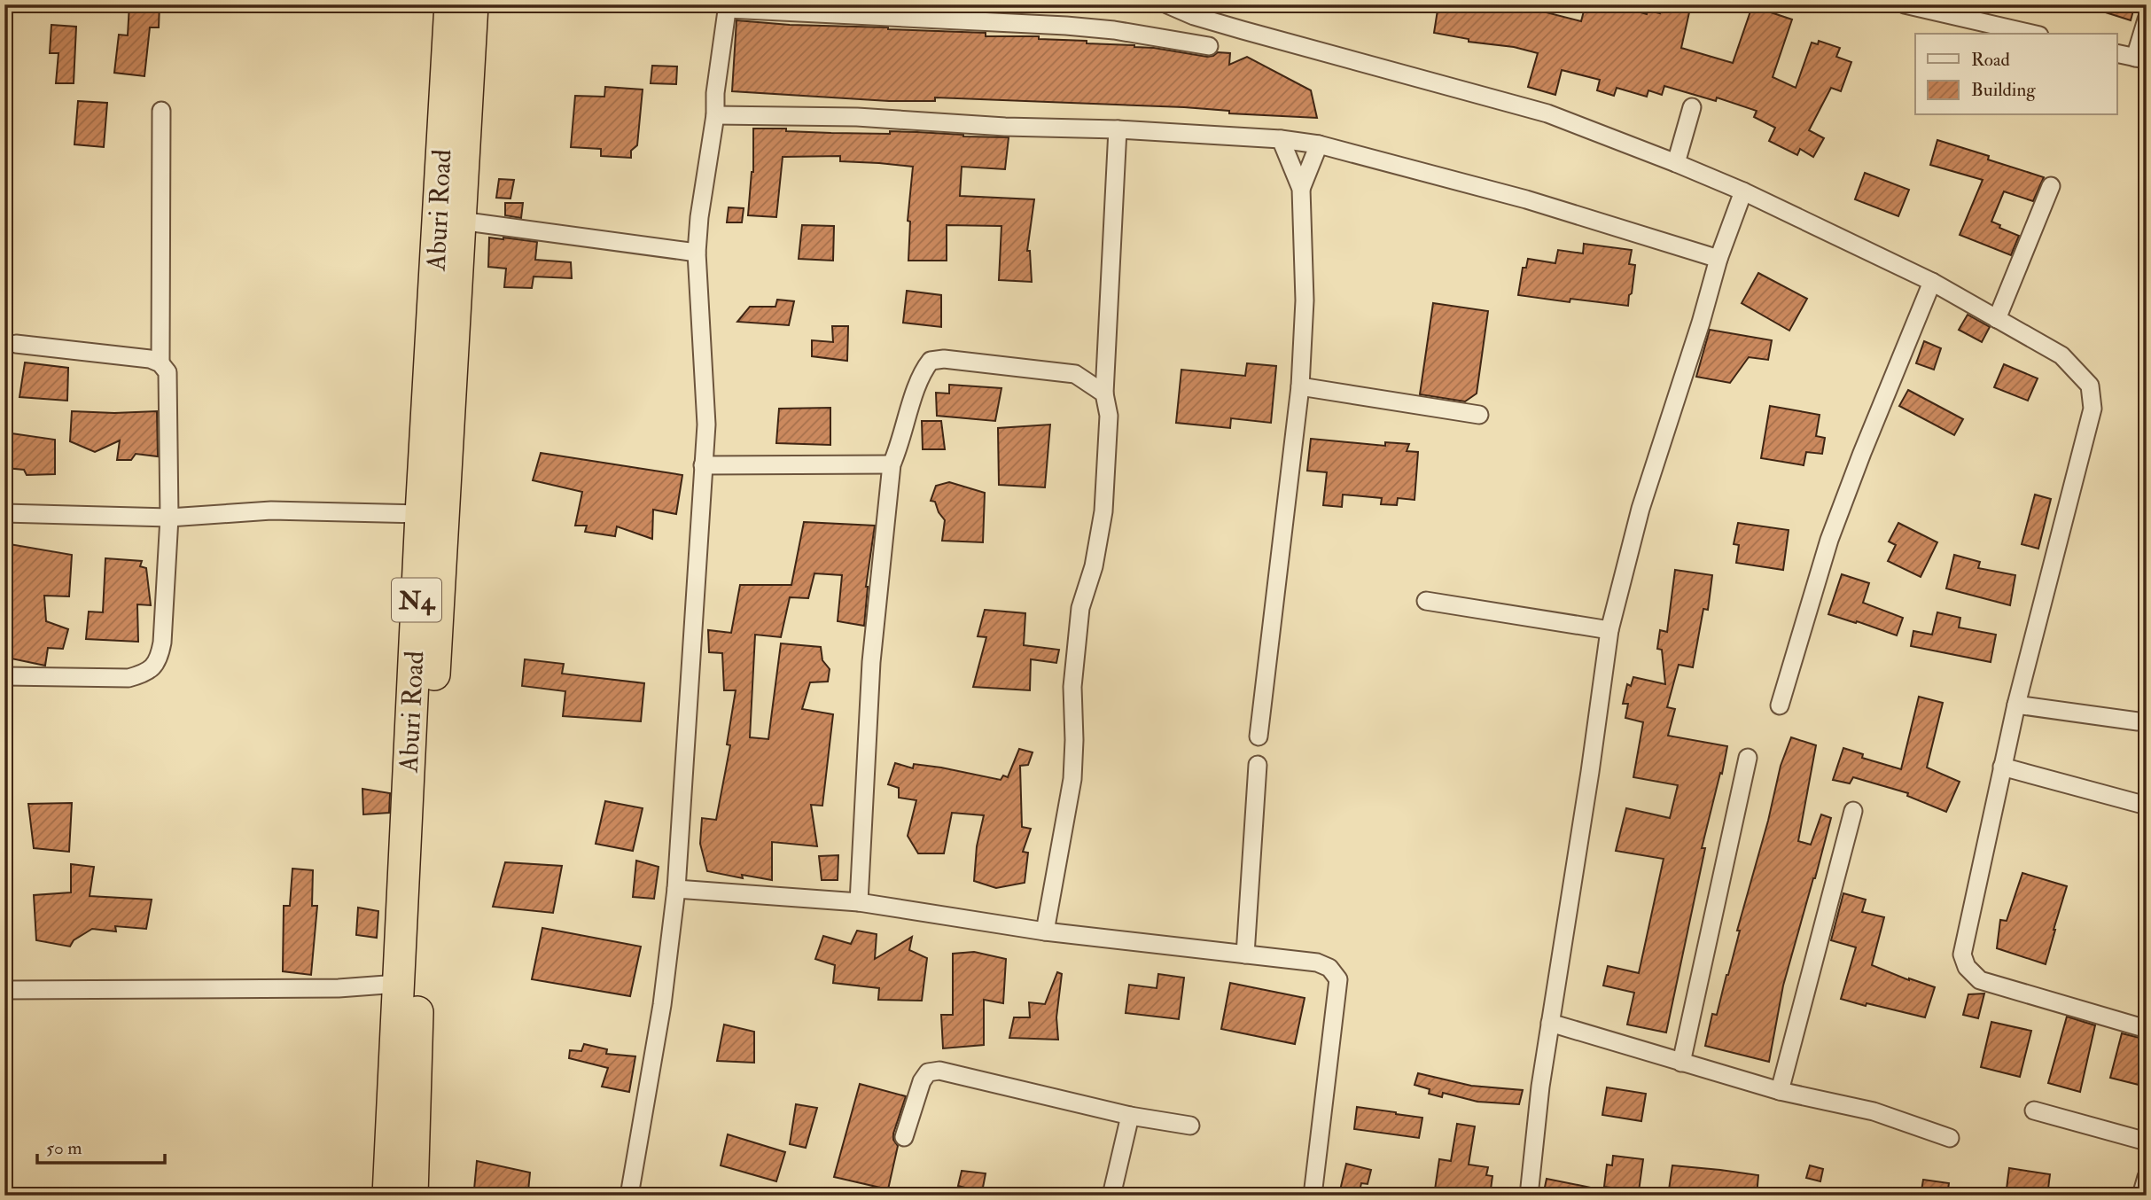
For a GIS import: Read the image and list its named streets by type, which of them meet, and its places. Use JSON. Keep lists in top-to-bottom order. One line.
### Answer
{"streets":{"highway":["Aburi Road","N4"]},"legend":["Road","Building"],"scale_bar":"50 m"}
